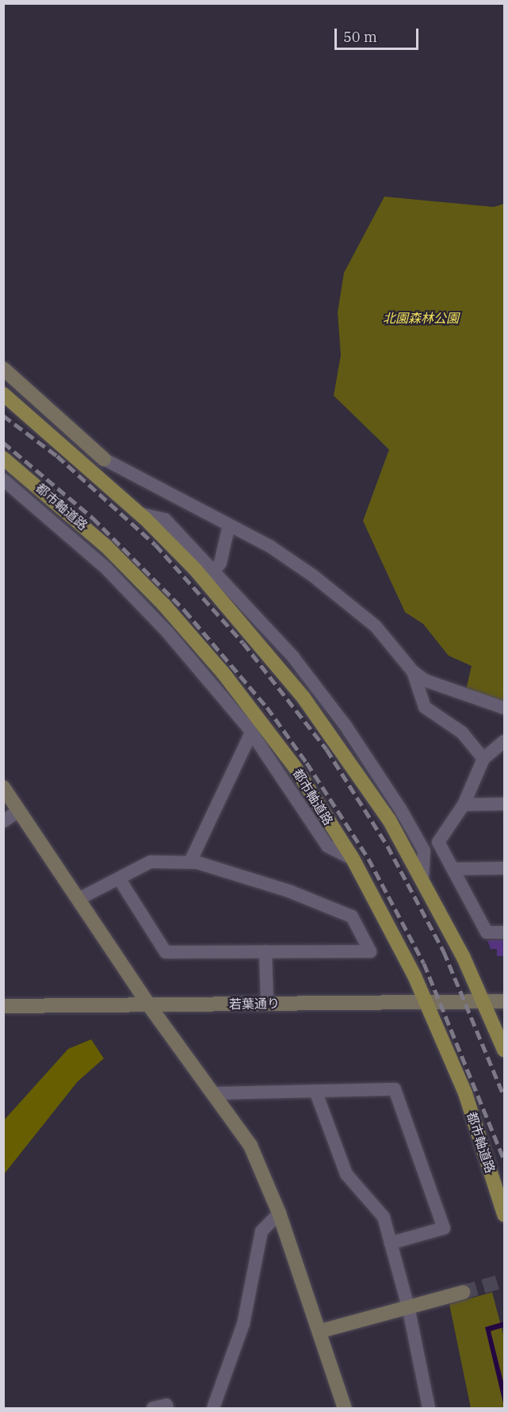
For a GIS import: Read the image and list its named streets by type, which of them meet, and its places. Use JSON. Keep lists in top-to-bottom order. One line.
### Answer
{"streets":{"main road":["都市軸道路"],"street":["若葉通り"]},"crossings":[["都市軸道路","若葉通り"]],"parks":["北園森林公園"],"scale_bar":"50 m"}
